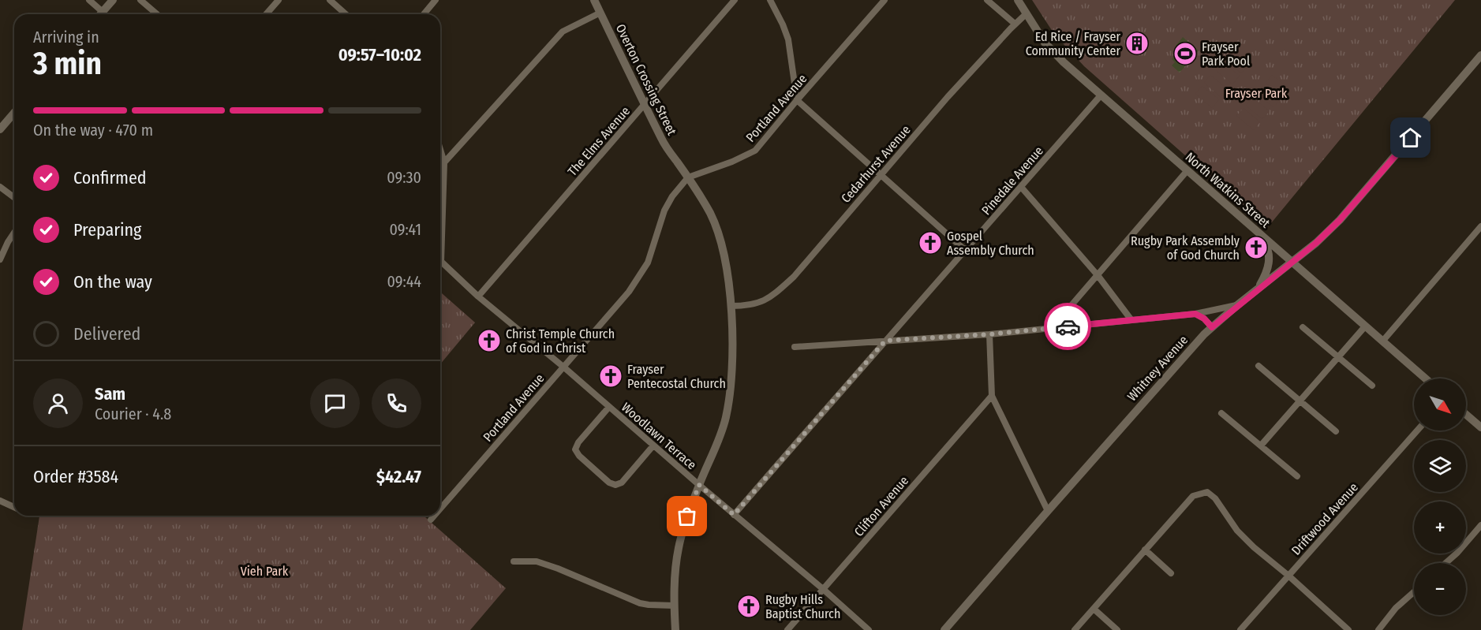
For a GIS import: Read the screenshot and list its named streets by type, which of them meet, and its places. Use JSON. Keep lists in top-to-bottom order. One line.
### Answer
{"streets":{"main road":["Overton Crossing Street","North Watkins Street","Whitney Avenue"],"street":["Portland Avenue","The Elms Avenue","Cedarhurst Avenue","Pinedale Avenue","Woodlawn Terrace","Clifton Avenue","Driftwood Avenue"]},"crossings":[["Overton Crossing Street","Portland Avenue"],["Overton Crossing Street","The Elms Avenue"],["Overton Crossing Street","Cedarhurst Avenue"],["Overton Crossing Street","Woodlawn Terrace"],["Portland Avenue","Woodlawn Terrace"],["The Elms Avenue","Woodlawn Terrace"],["Cedarhurst Avenue","North Watkins Street"],["Pinedale Avenue","North Watkins Street"],["Pinedale Avenue","Woodlawn Terrace"],["North Watkins Street","Whitney Avenue"],["Woodlawn Terrace","Clifton Avenue"]],"parks":["Frayser Park","Vieh Park"],"places":{"building":["Ed Rice / Frayser Community Center"],"sports":["Frayser Park Pool"],"church":["Gospel Assembly Church","Rugby Park Assembly of God Church","Christ Temple Church of God in Christ","Frayser Pentecostal Church","Rugby Hills Baptist Church"]},"north":"bottom right","page":{"heading":["3 min","Arriving in","09:57–10:02"],"panel":["Sam","Courier · 4.8","Order #3584","$42.47"],"bar":"On the way · 470 m","list":[["Confirmed","09:30"],["Preparing","09:41"],["On the way","09:44"],"Delivered"],"map_buttons":["+","−"]}}
